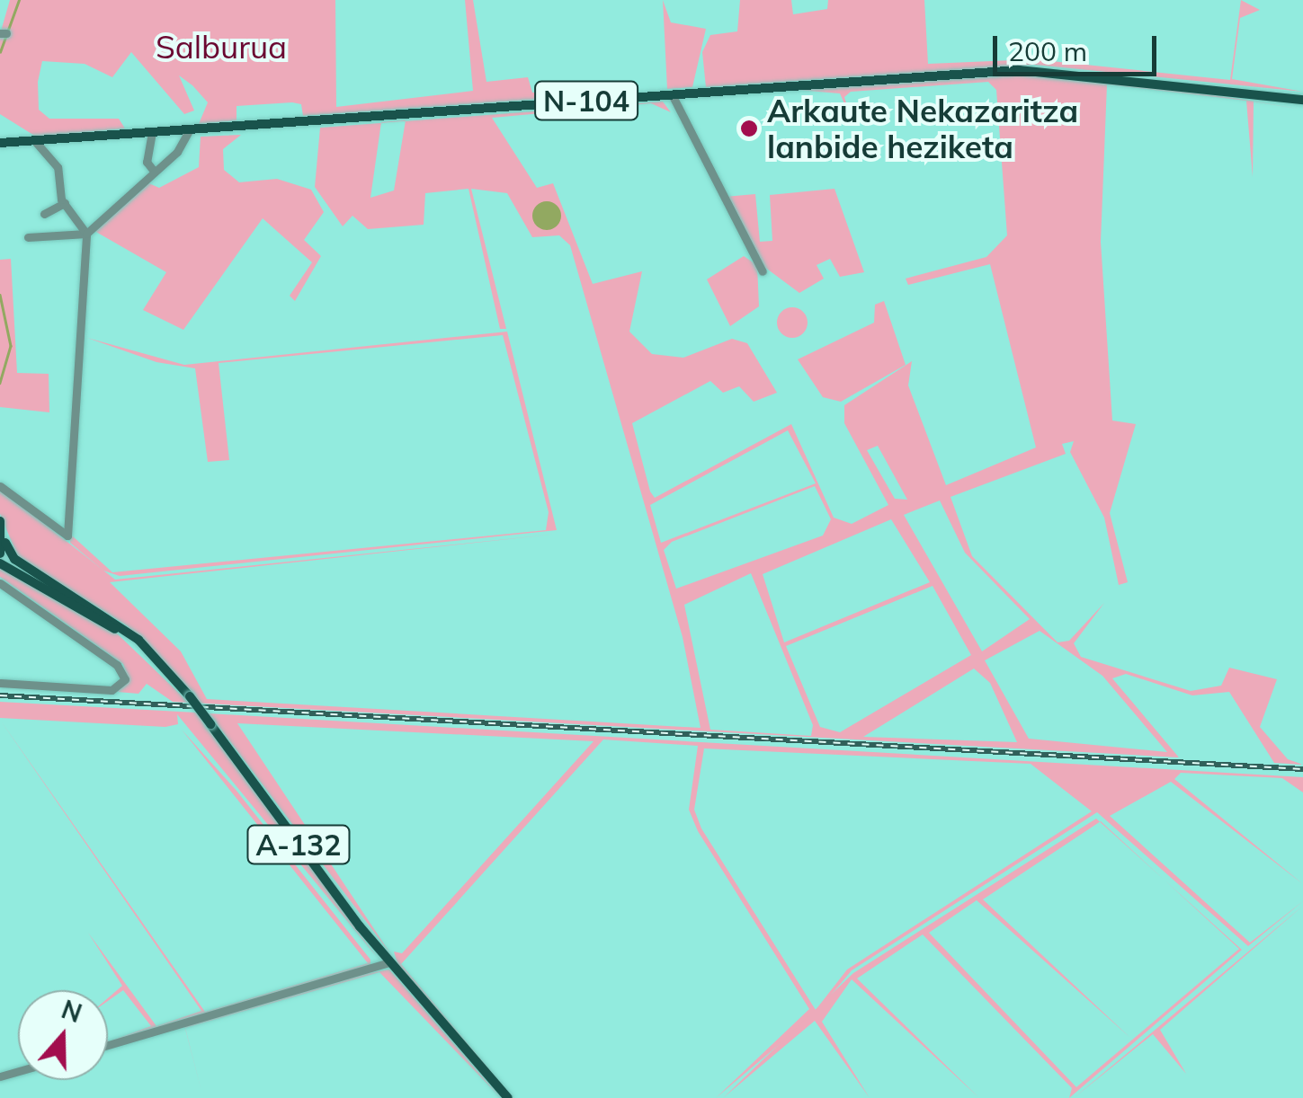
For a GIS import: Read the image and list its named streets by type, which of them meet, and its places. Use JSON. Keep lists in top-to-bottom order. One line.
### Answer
{"streets":{"main road":["N-104","A-132"]},"parks":["Salburua"],"places":["Arkaute Nekazaritza lanbide heziketa"],"scale_bar":"200 m","north":"top"}
